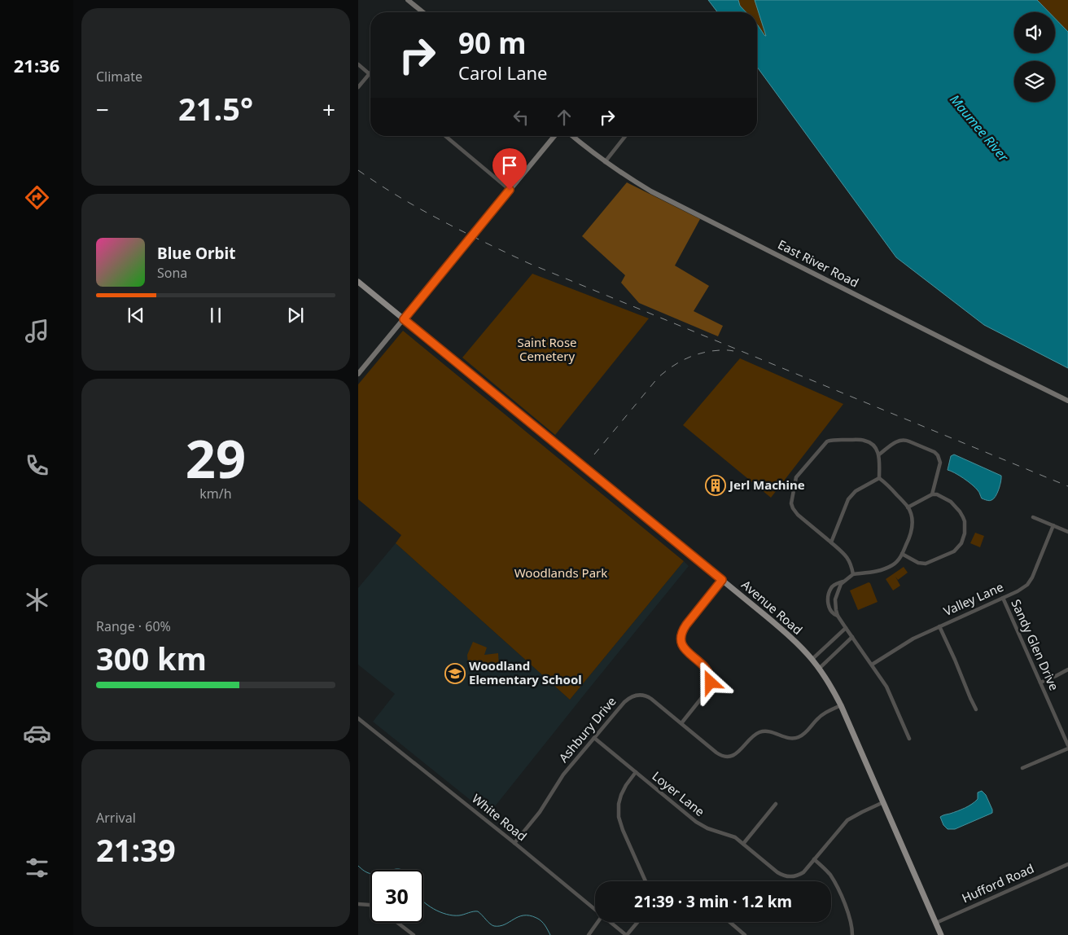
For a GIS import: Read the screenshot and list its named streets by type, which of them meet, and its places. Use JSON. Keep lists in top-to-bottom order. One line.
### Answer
{"streets":{"main road":["East River Road","Avenue Road"],"street":["Valley Lane","Sandy Glen Drive","Ashbury Drive","Loyer Lane","White Road","Hufford Road"]},"crossings":[["Valley Lane","Sandy Glen Drive"],["Avenue Road","Ashbury Drive"],["Avenue Road","Loyer Lane"],["Avenue Road","Hufford Road"],["Ashbury Drive","Loyer Lane"],["Ashbury Drive","White Road"]],"water":["Maumee River"],"parks":["Saint Rose Cemetery","Woodlands Park"],"places":{"building":["Jerl Machine"],"school or university":["Woodland Elementary School"]},"page":{"tabs":"21:36","tile":["Climate",["29","km/h"],["Range · 60%","300 km"],["Arrival","21:39"]],"turn":["90 m","Carol Lane"],"heat":["−","21.5°","+"],"song":["Blue Orbit","Sona"],"limit":"30","trip":"21:39 · 3 min · 1.2 km"}}
